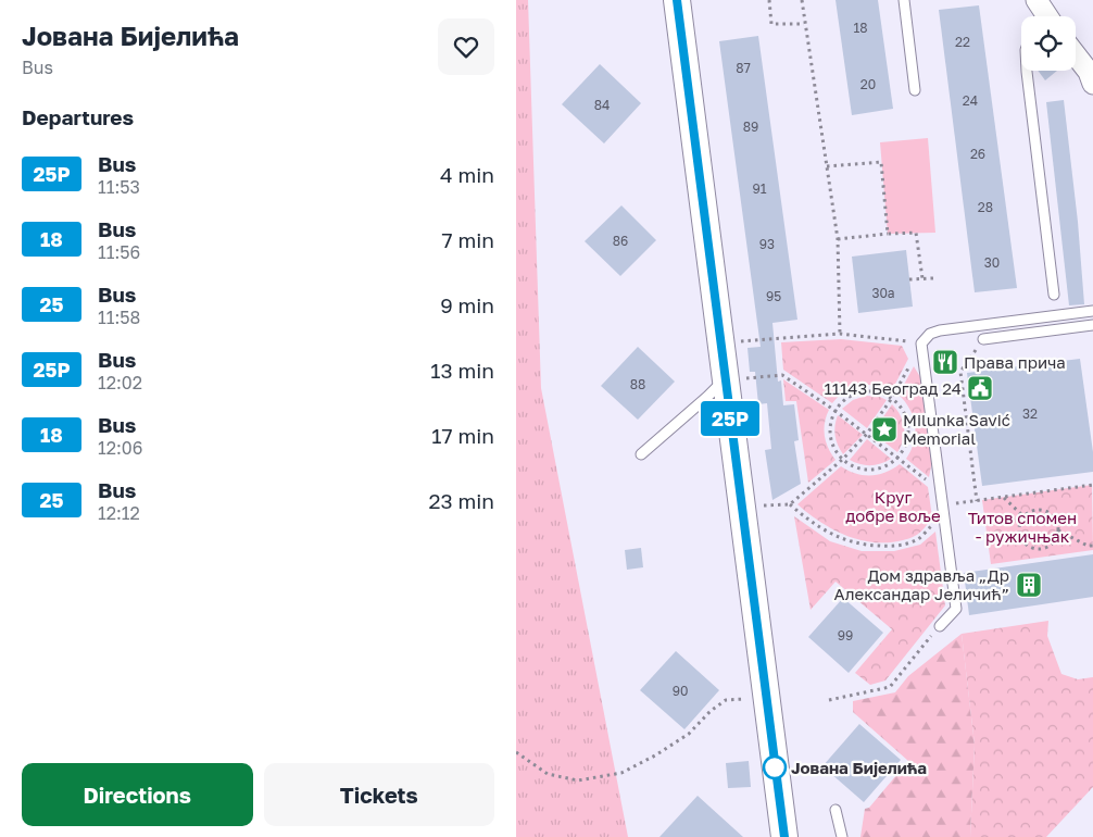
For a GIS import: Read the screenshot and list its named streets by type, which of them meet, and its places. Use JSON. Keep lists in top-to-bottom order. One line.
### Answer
{"parks":["Круг добре воље","Титов спомен - ружичњак"],"places":{"restaurant":["Права прича"],"public building":["11143 Београд 24"],"place":["Milunka Savić Memorial"],"building":["Дом здравља „Др Александар Јеличић”"],"other":["Јована Бијелића"]},"lines":["bus line 25P"],"house_numbers":["18","22","87","20","24","84","89","26","91","28","86","93","30","30a","95","88","32","99","90"],"page":{"heading":[["Јована Бијелића","Bus"],"Departures"],"on_map":"25P","list":[{"mark":"25P","name":"Bus","note":"11:53","value":"4 min"},{"mark":"18","name":"Bus","note":"11:56","value":"7 min"},{"mark":"25","name":"Bus","note":"11:58","value":"9 min"},{"mark":"25P","name":"Bus","note":"12:02","value":"13 min"},{"mark":"18","name":"Bus","note":"12:06","value":"17 min"},{"mark":"25","name":"Bus","note":"12:12","value":"23 min"}],"buttons":["Directions","Tickets"]}}
